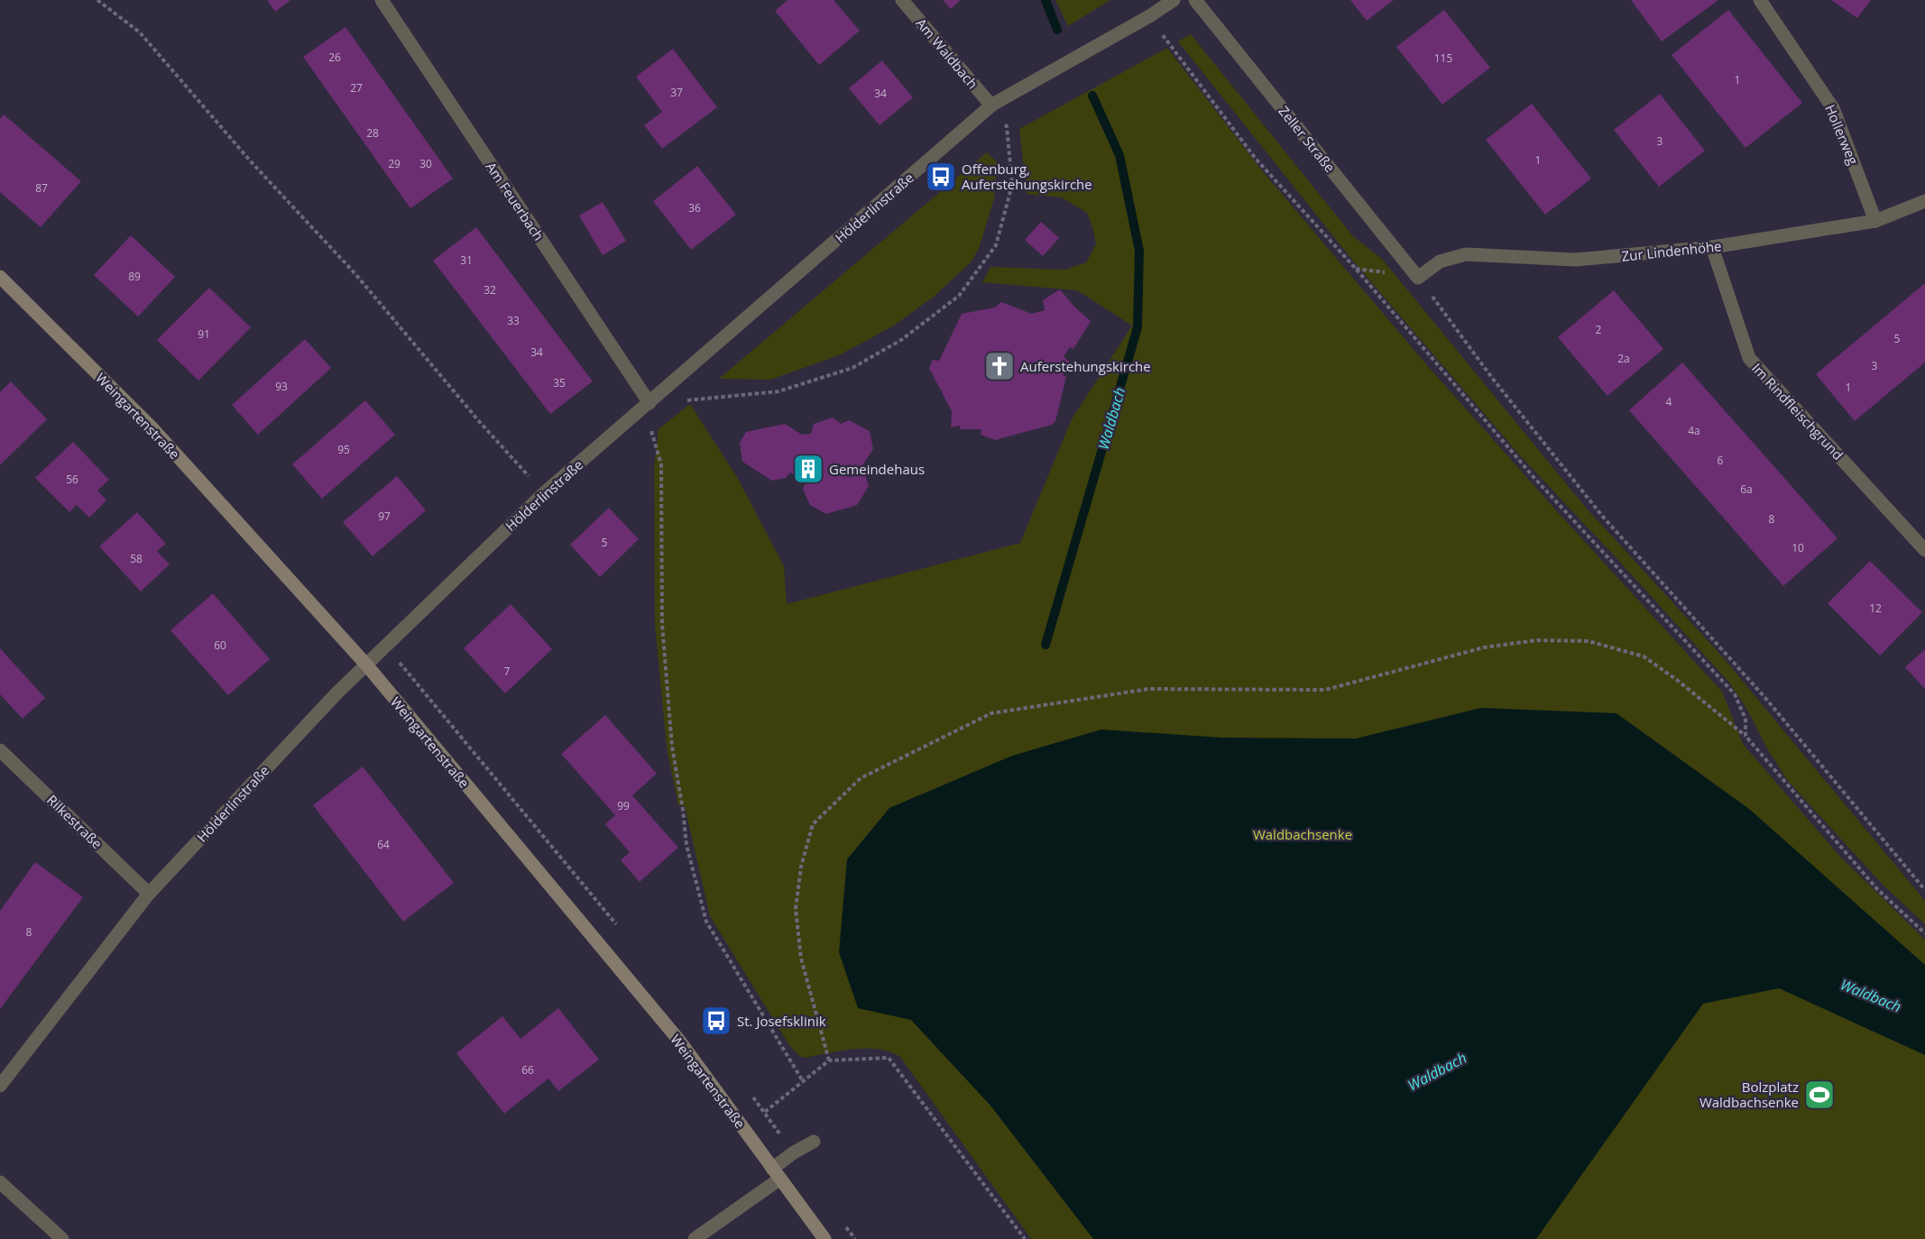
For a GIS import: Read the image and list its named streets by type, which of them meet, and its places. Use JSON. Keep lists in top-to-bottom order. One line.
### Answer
{"streets":{"street":["Am Waldbach","Hollerweg","Zeller Straße","Am Feuerbach","Hölderlinstraße","Zur Lindenhöhe","Im Rindfleischgrund","Weingartenstraße","Rilkestraße"]},"crossings":[["Am Waldbach","Hölderlinstraße"],["Hollerweg","Zur Lindenhöhe"],["Zeller Straße","Zur Lindenhöhe"],["Am Feuerbach","Hölderlinstraße"],["Hölderlinstraße","Weingartenstraße"],["Hölderlinstraße","Rilkestraße"],["Zur Lindenhöhe","Im Rindfleischgrund"]],"water":["Waldbach"],"parks":["Waldbachsenke"],"places":{"bus stop":["Offenburg, Auferstehungskirche","St. Josefsklinik"],"church":["Auferstehungskirche"],"building":["Gemeindehaus"],"sports":["Bolzplatz Waldbachsenke"]},"house_numbers":["26","115","1","27","37","34","28","3","1","29","30","87","36","31","89","32","33","2","91","5","34","2a","3","35","93","1","4","4a","95","6","56","6a","97","8","5","10","58","12","60","7","99","64","8","66"]}
